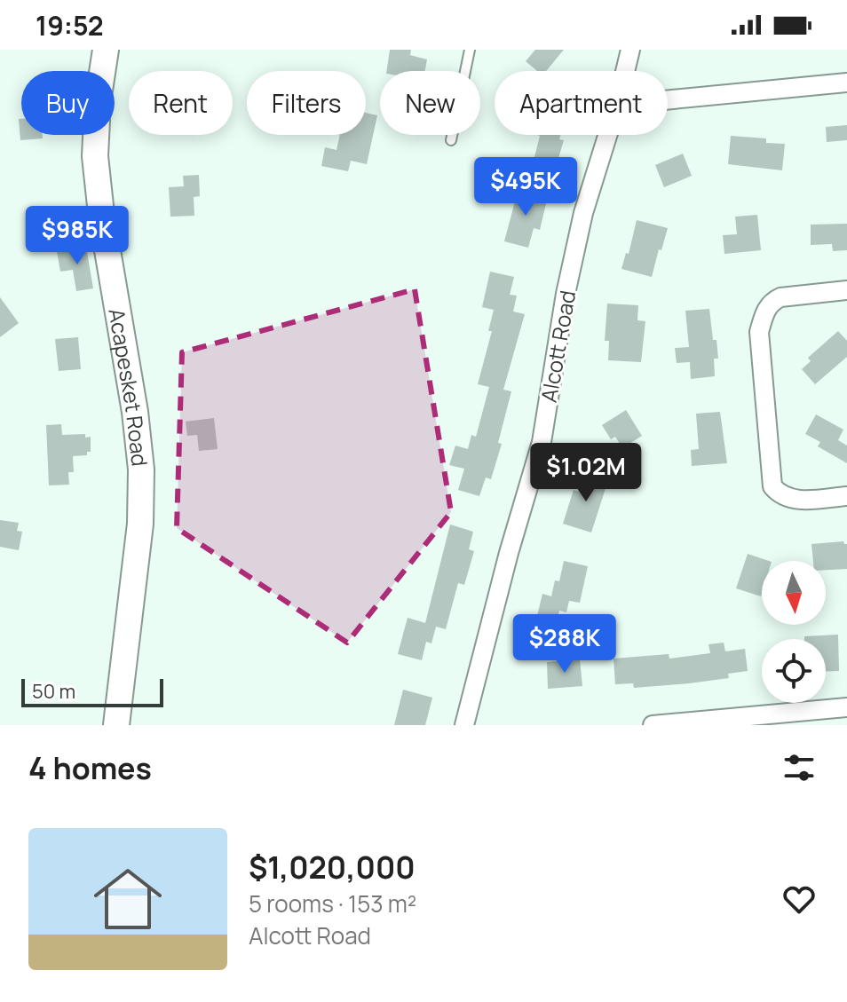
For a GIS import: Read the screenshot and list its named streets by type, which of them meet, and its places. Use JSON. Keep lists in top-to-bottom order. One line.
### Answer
{"streets":{"main road":["Acapesket Road"],"street":["Alcott Road"]},"scale_bar":"50 m","north":"bottom","page":{"status":"19:52","chip":["Buy","Rent","Filters","New","Apartment"],"price":["$495K","$985K","$1.02M","$288K"],"scale":"50 m","heading":"4 homes","list":[{"name":"$1,020,000","note":"5 rooms · 153 m² · Alcott Road"}]}}
